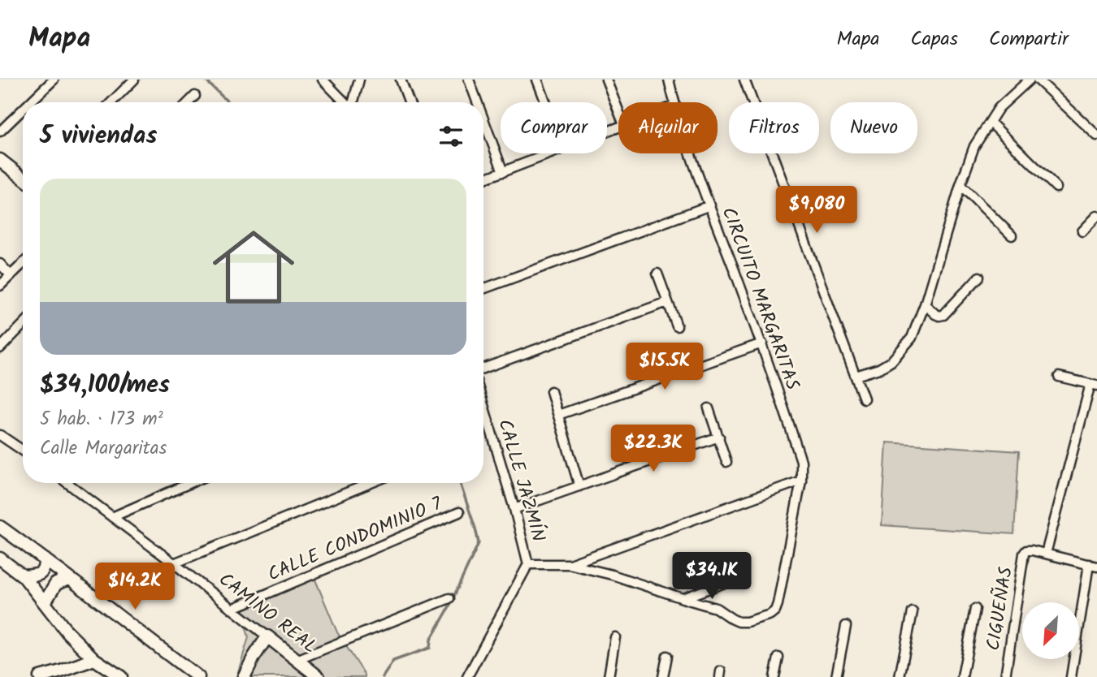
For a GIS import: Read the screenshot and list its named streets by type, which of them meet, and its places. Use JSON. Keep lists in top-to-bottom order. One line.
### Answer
{"streets":{"main road":["CAMINO REAL"],"street":["CIRCUITO MARGARITAS","CALLE JAZMÍN","CALLE CONDOMINIO 7","CIGUEÑAS"]},"crossings":[["CALLE CONDOMINIO 7","CAMINO REAL"]],"north":"bottom left","page":{"header":"Mapa","nav":["Mapa","Capas","Compartir"],"chip":["Comprar","Alquilar","Filtros","Nuevo"],"heading":"5 viviendas","list":[{"name":"$34,100/mes","note":"5 hab. · 173 m² · Calle Margaritas"}],"price":["$9,080","$15.5K","$22.3K","$34.1K","$14.2K"]}}
